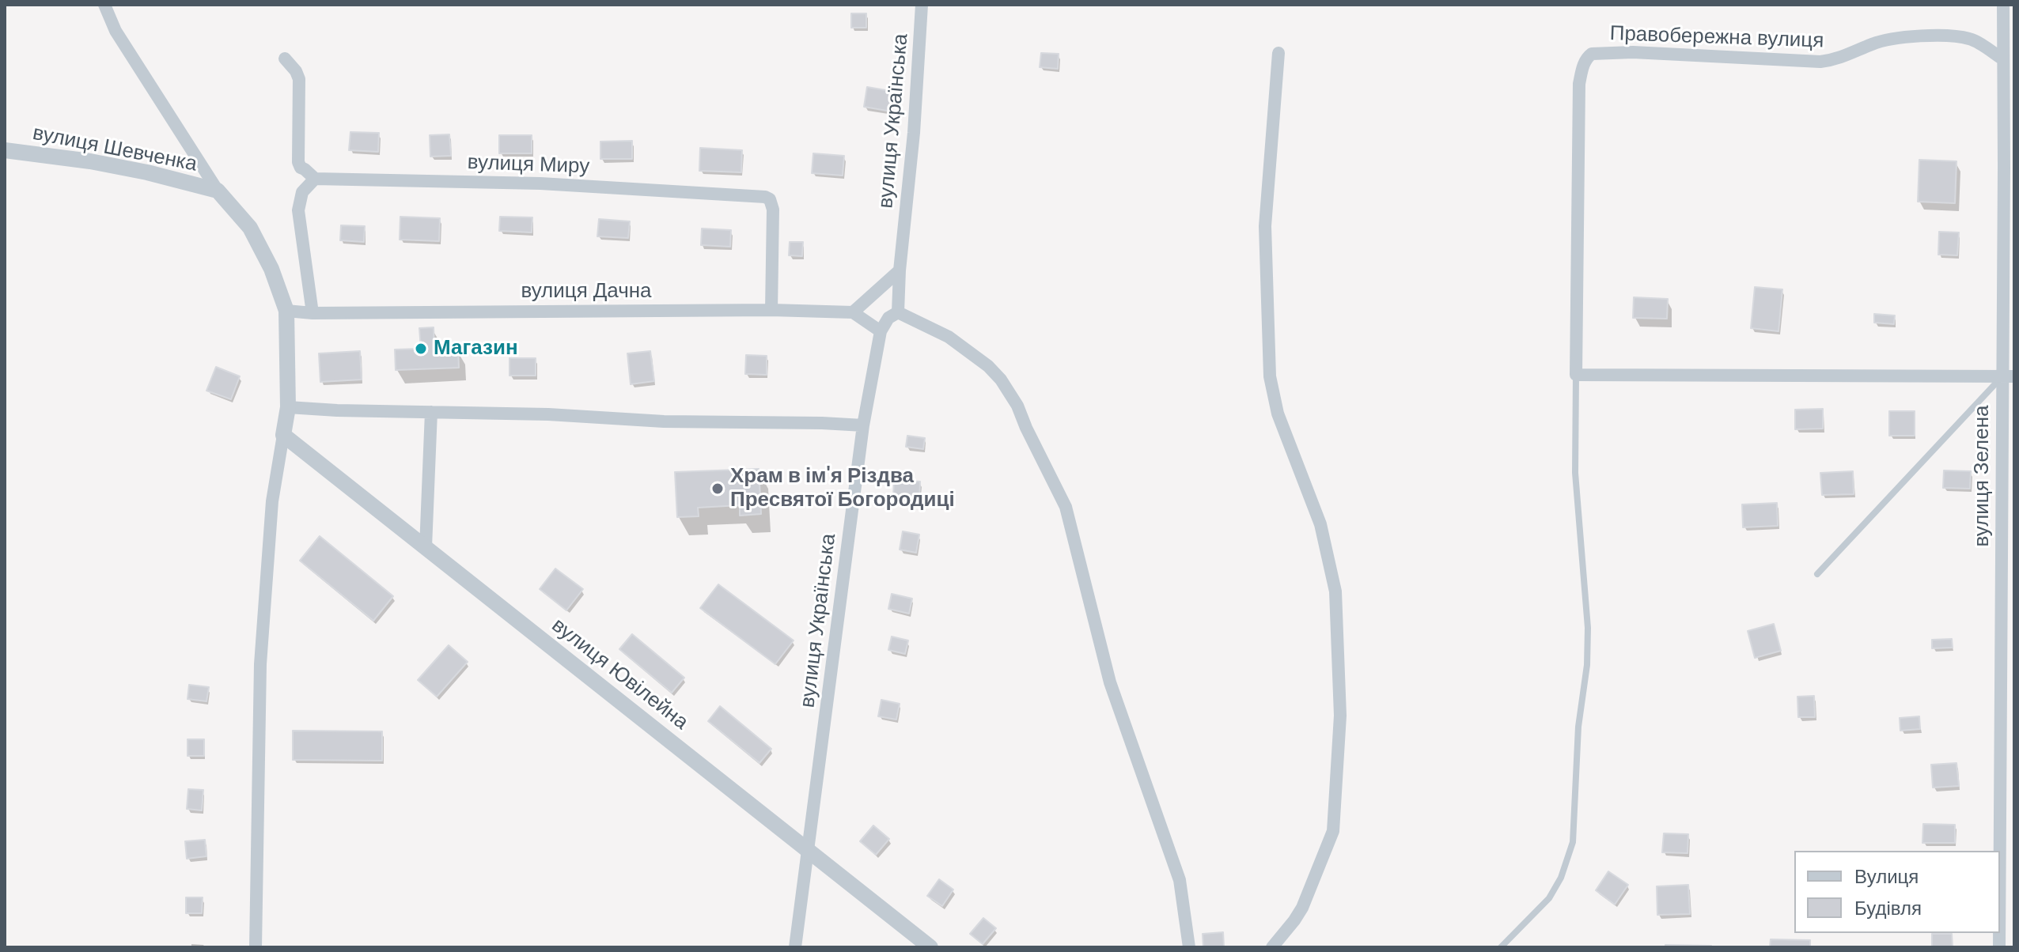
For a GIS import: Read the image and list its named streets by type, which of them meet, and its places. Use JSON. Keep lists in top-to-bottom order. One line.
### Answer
{"streets":{"street":["Правобережна вулиця","вулиця Українська","вулиця Шевченка","вулиця Миру","вулиця Дачна","вулиця Зелена","вулиця Ювілейна"]},"crossings":[["Правобережна вулиця","вулиця Зелена"],["вулиця Українська","вулиця Ювілейна"],["вулиця Шевченка","вулиця Дачна"],["вулиця Шевченка","вулиця Ювілейна"],["вулиця Миру","вулиця Дачна"]],"places":["Магазин","Храм в ім'я Різдва Пресвятої Богородиці"],"legend":["Вулиця","Будівля"]}
